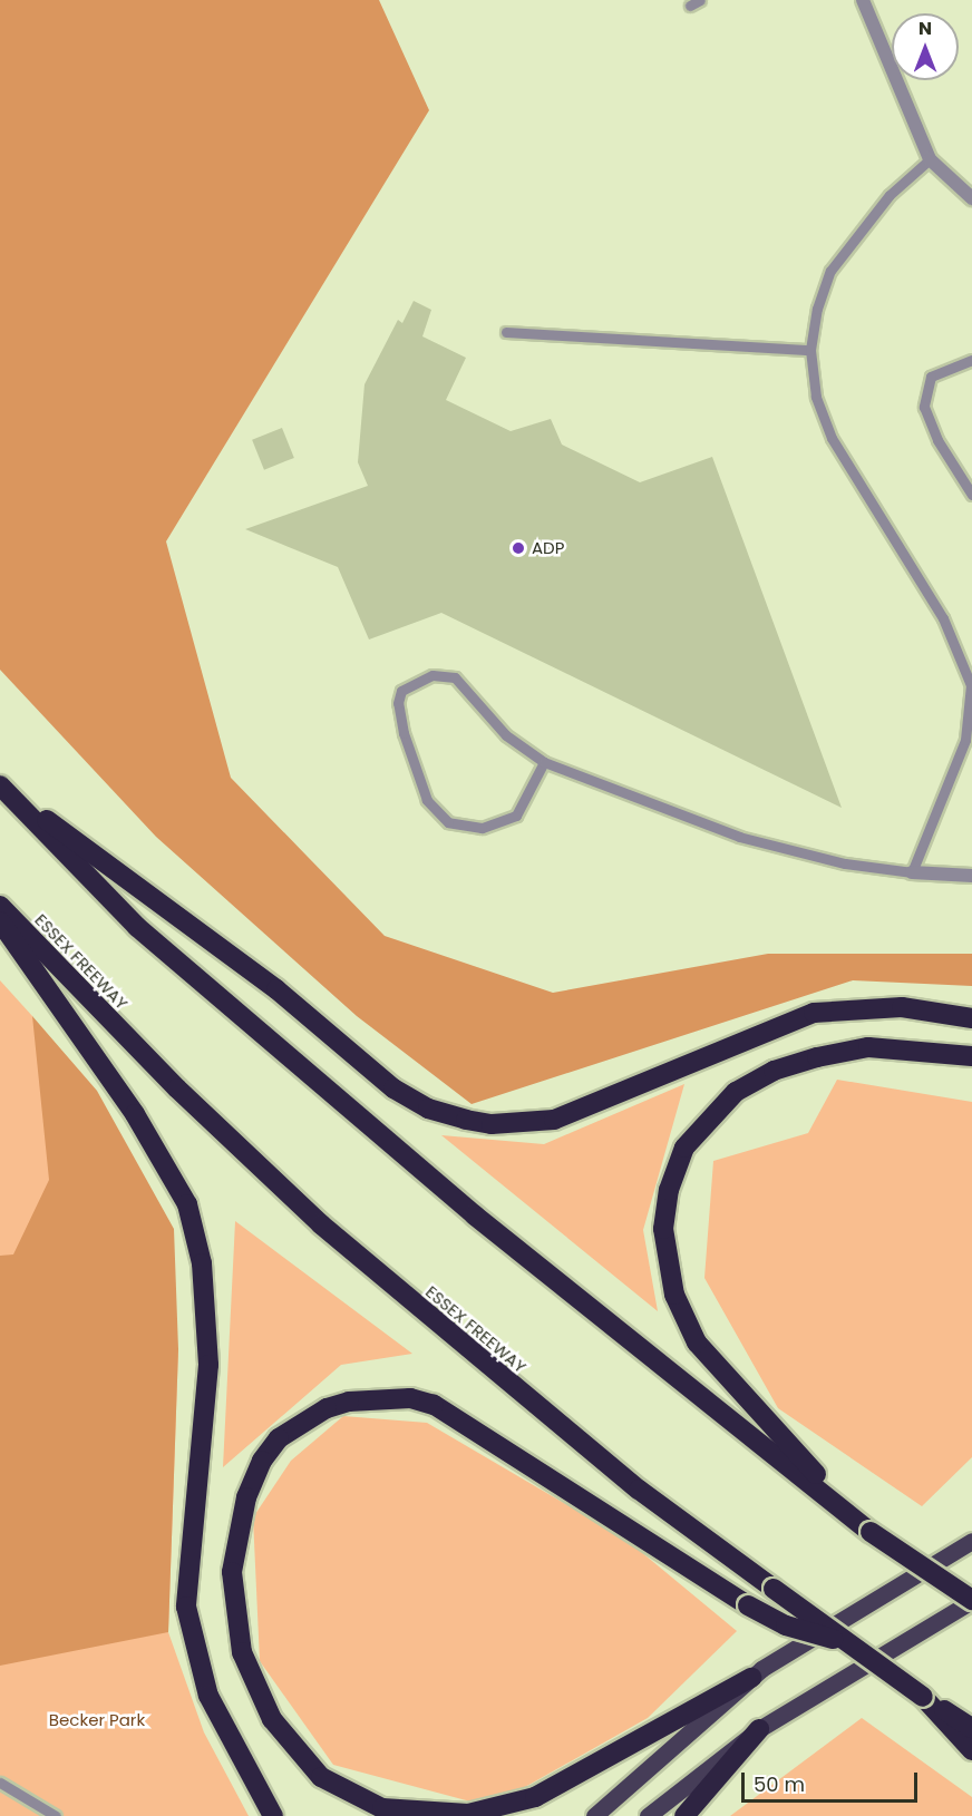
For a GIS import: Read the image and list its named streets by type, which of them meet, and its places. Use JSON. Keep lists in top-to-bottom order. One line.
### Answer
{"streets":{"highway":["ESSEX FREEWAY"]},"parks":["Becker Park"],"places":["ADP"],"scale_bar":"50 m","north":"top"}
